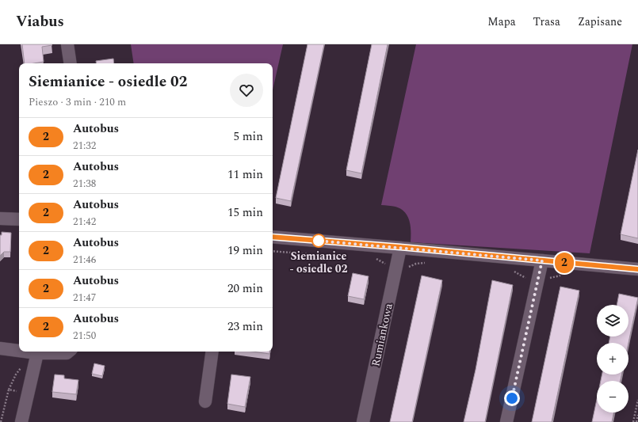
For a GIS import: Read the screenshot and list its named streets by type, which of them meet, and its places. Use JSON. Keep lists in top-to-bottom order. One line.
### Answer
{"streets":{"street":["Rumiankowa"]},"places":["Siemianice - osiedle 02"],"lines":["bus line 2"],"page":{"header":"Viabus","nav":["Mapa","Trasa","Zapisane"],"on_map":"2","heading":["Siemianice - osiedle 02","Pieszo · 3 min · 210 m"],"list":[{"mark":"2","name":"Autobus","note":"21:32","value":"5 min"},{"mark":"2","name":"Autobus","note":"21:38","value":"11 min"},{"mark":"2","name":"Autobus","note":"21:42","value":"15 min"},{"mark":"2","name":"Autobus","note":"21:46","value":"19 min"},{"mark":"2","name":"Autobus","note":"21:47","value":"20 min"},{"mark":"2","name":"Autobus","note":"21:50","value":"23 min"}],"map_buttons":["+","−"]}}
